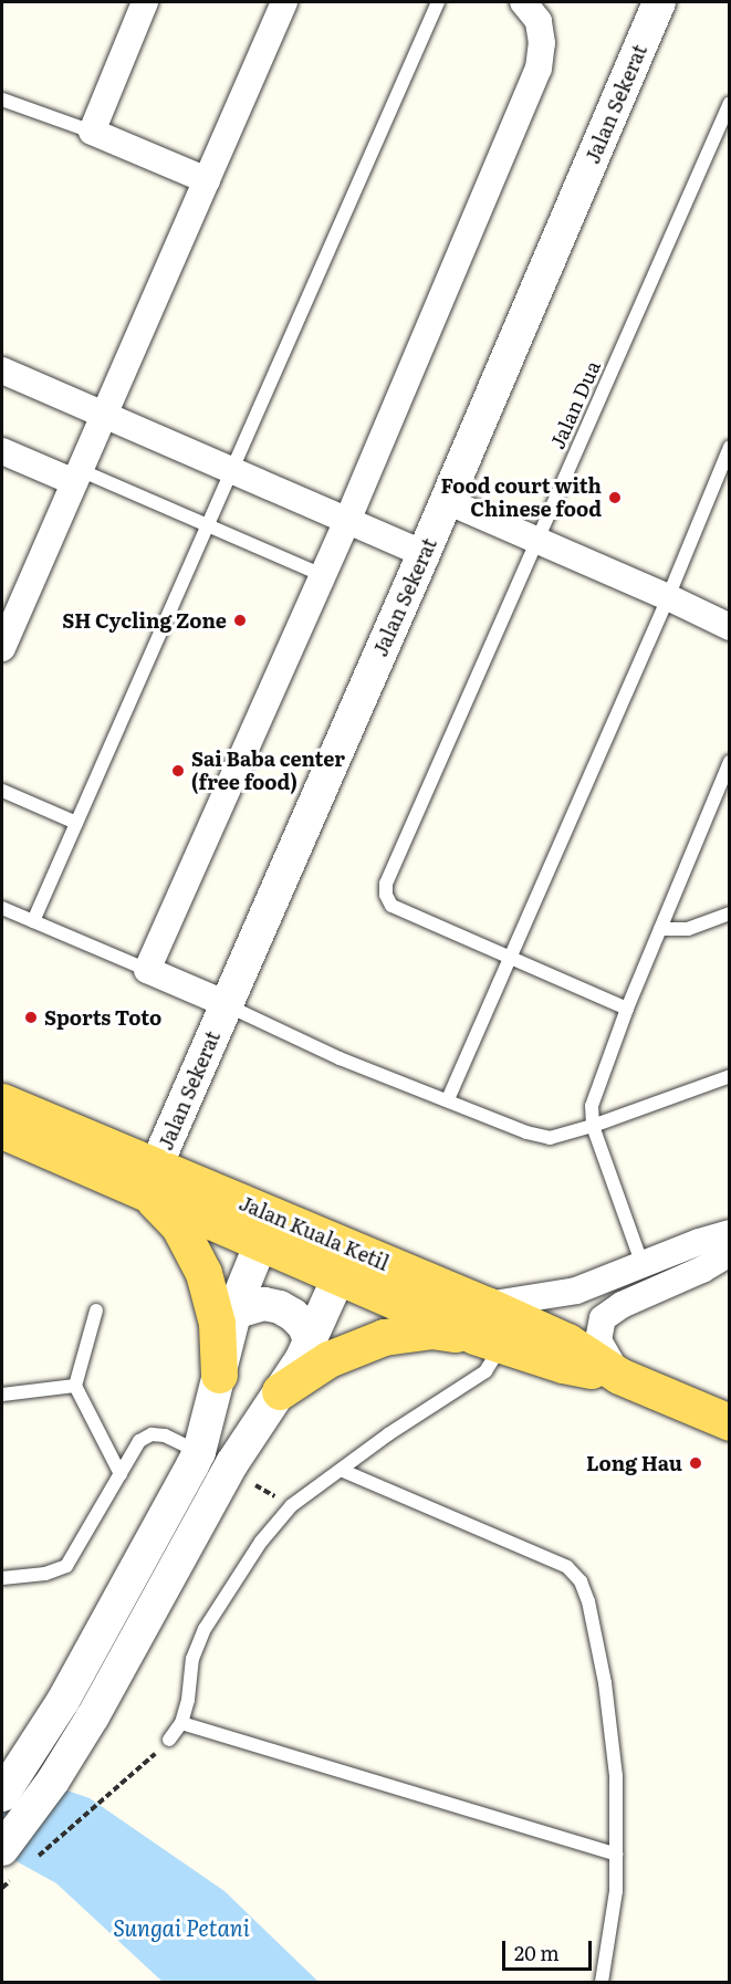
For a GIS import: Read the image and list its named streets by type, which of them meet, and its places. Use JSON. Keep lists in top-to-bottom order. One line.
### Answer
{"streets":{"main road":["Jalan Kuala Ketil"],"street":["Jalan Sekerat"],"lane":["Jalan Dua"]},"crossings":[["Jalan Sekerat","Jalan Kuala Ketil"]],"water":["Sungai Petani"],"places":["Food court with Chinese food","SH Cycling Zone","Sai Baba center (free food)","Sports Toto","Long Hau"],"scale_bar":"20 m"}
